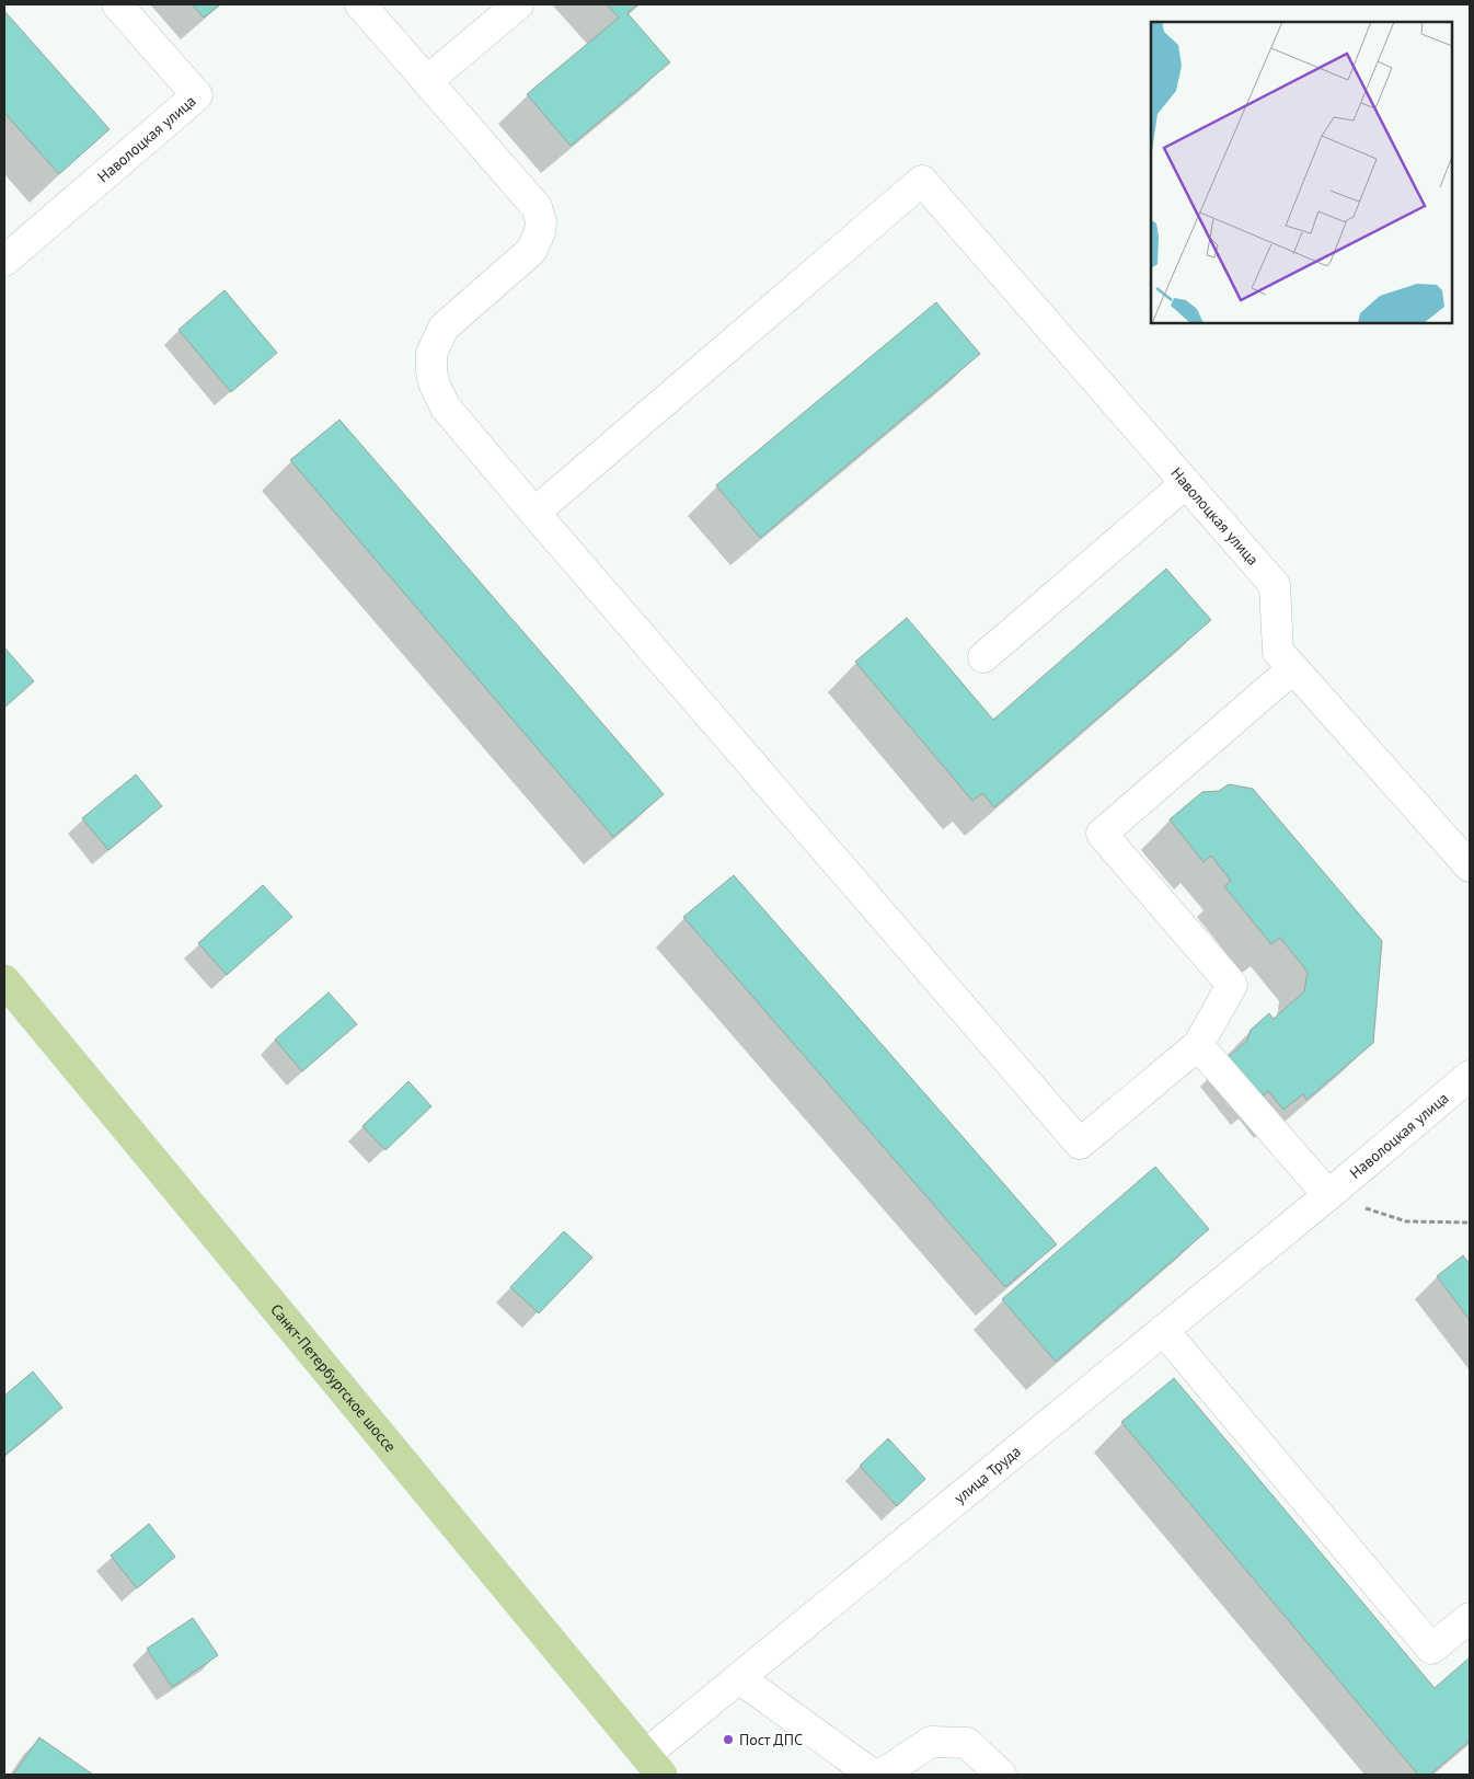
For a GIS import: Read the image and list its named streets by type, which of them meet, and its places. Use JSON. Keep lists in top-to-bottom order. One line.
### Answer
{"streets":{"main road":["Санкт-Петербургское шоссе"],"street":["Наволоцкая улица","улица Труда"]},"crossings":[["Наволоцкая улица","улица Труда"],["Санкт-Петербургское шоссе","улица Труда"]],"places":["Пост ДПС"]}
